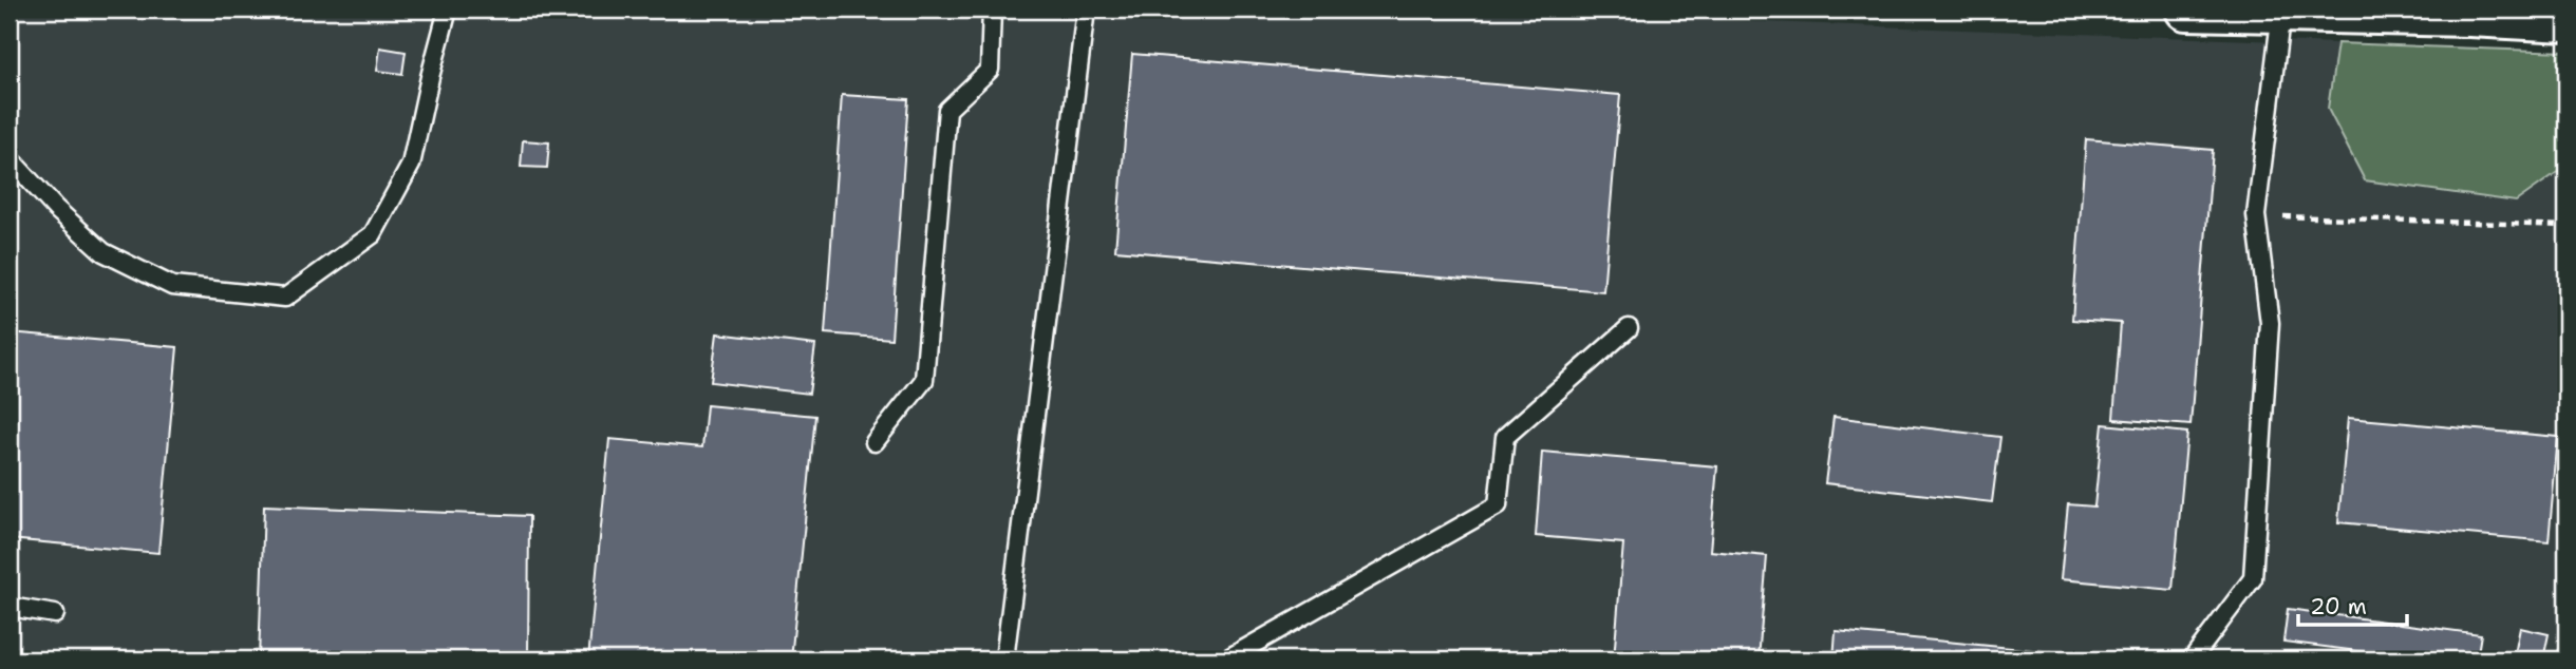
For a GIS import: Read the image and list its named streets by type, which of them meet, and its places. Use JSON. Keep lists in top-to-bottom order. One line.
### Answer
{"scale_bar":"20 m"}
